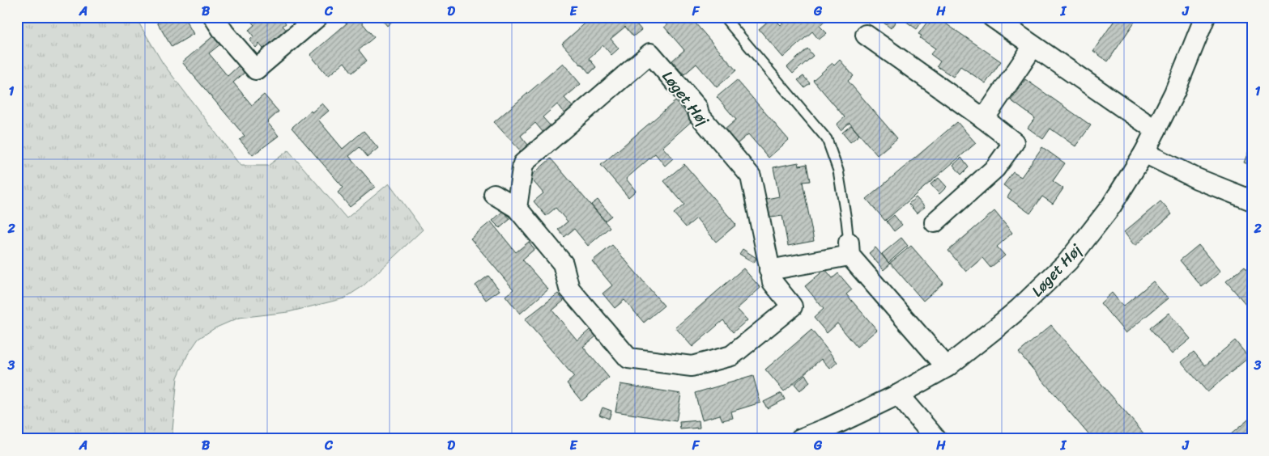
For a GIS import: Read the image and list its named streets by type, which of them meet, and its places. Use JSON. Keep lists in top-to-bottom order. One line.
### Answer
{"streets":{"street":["Løget Høj"]},"grid":{"columns":["A","B","C","D","E","F","G","H","I","J"],"rows":["1","2","3"]}}
